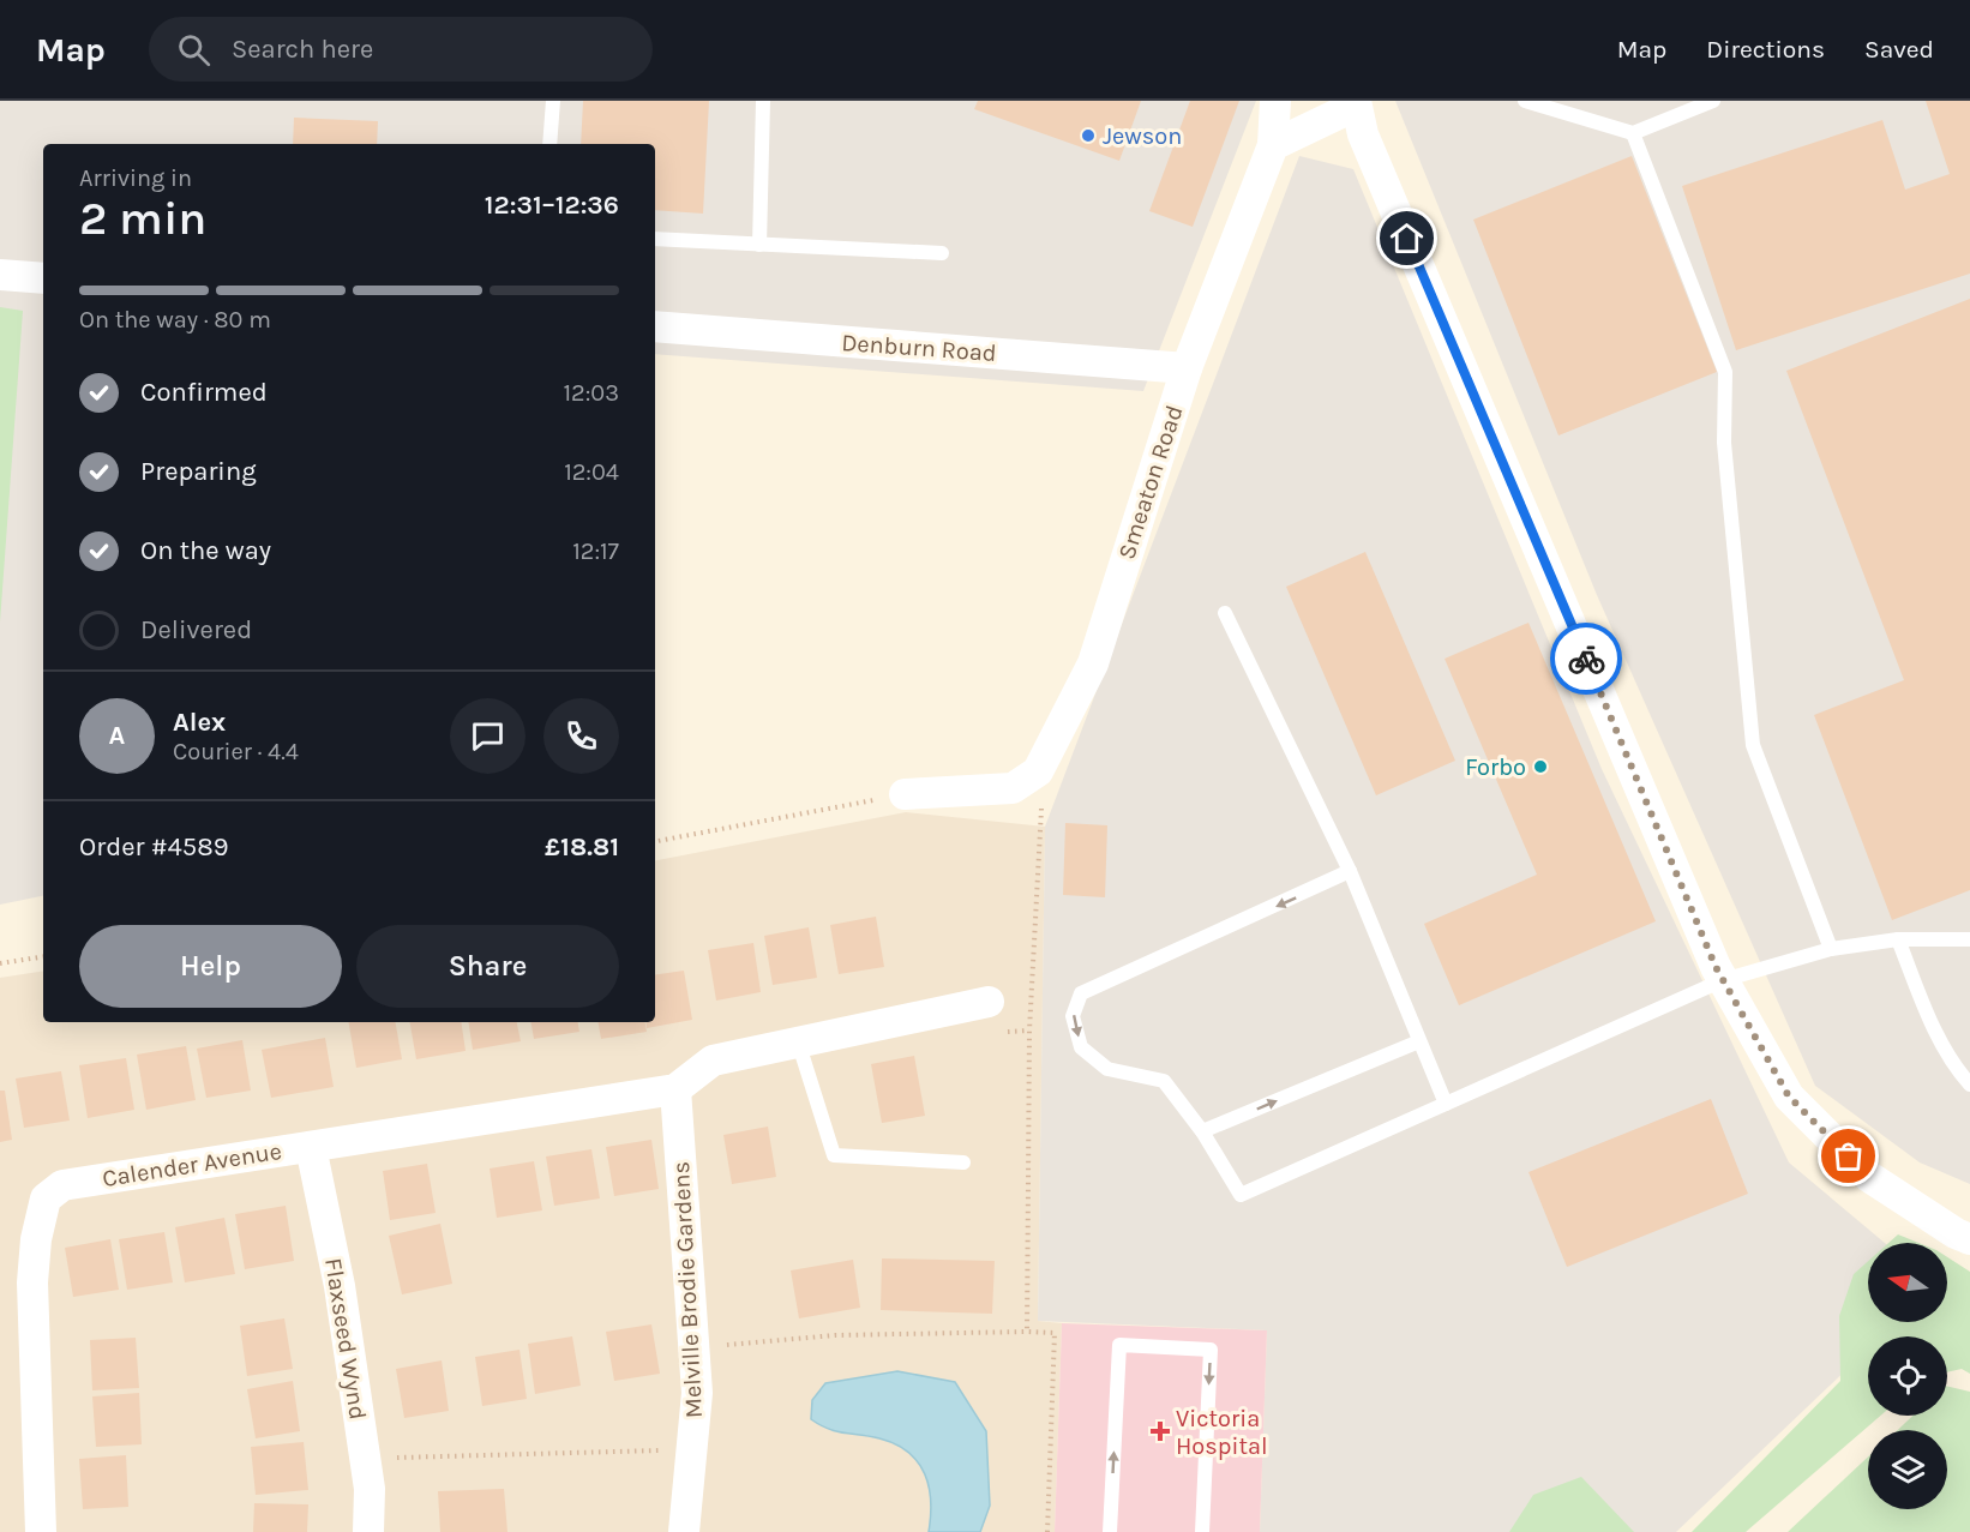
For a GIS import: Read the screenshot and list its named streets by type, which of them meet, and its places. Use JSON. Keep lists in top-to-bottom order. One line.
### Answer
{"streets":{"street":["Denburn Road","Smeaton Road","Calender Avenue","Melville Brodie Gardens","Flaxseed Wynd"]},"crossings":[["Denburn Road","Smeaton Road"],["Calender Avenue","Melville Brodie Gardens"],["Calender Avenue","Flaxseed Wynd"]],"places":{"other":["Jewson","Forbo"],"health":["Victoria Hospital"]},"north":"left","page":{"header":"Map","search":"Search here","nav":["Map","Directions","Saved"],"heading":["2 min","Arriving in","12:31–12:36"],"panel":["Alex","Courier · 4.4","Order #4589","£18.81"],"bar":"On the way · 80 m","list":[["Confirmed","12:03"],["Preparing","12:04"],["On the way","12:17"],"Delivered"],"round":"A","buttons":["Help","Share"]}}
